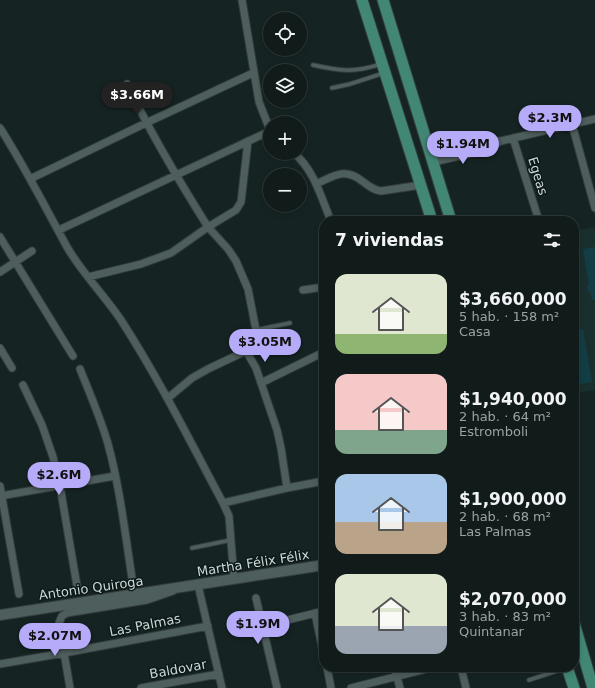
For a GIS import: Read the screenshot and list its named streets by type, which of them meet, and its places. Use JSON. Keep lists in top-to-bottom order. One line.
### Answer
{"streets":{"street":["Egeas","Martha Félix Félix","Antonio Quiroga","Las Palmas","Baldovar"]},"crossings":[["Martha Félix Félix","Antonio Quiroga"]],"page":{"map_buttons":["+","−"],"price":["$3.66M","$2.3M","$1.94M","$3.05M","$2.6M","$1.9M","$2.07M"],"heading":"7 viviendas","list":[{"name":"$3,660,000","note":"5 hab. · 158 m² · Casa"},{"name":"$1,940,000","note":"2 hab. · 64 m² · Estromboli"},{"name":"$1,900,000","note":"2 hab. · 68 m² · Las Palmas"},{"name":"$2,070,000","note":"3 hab. · 83 m² · Quintanar"}]}}
